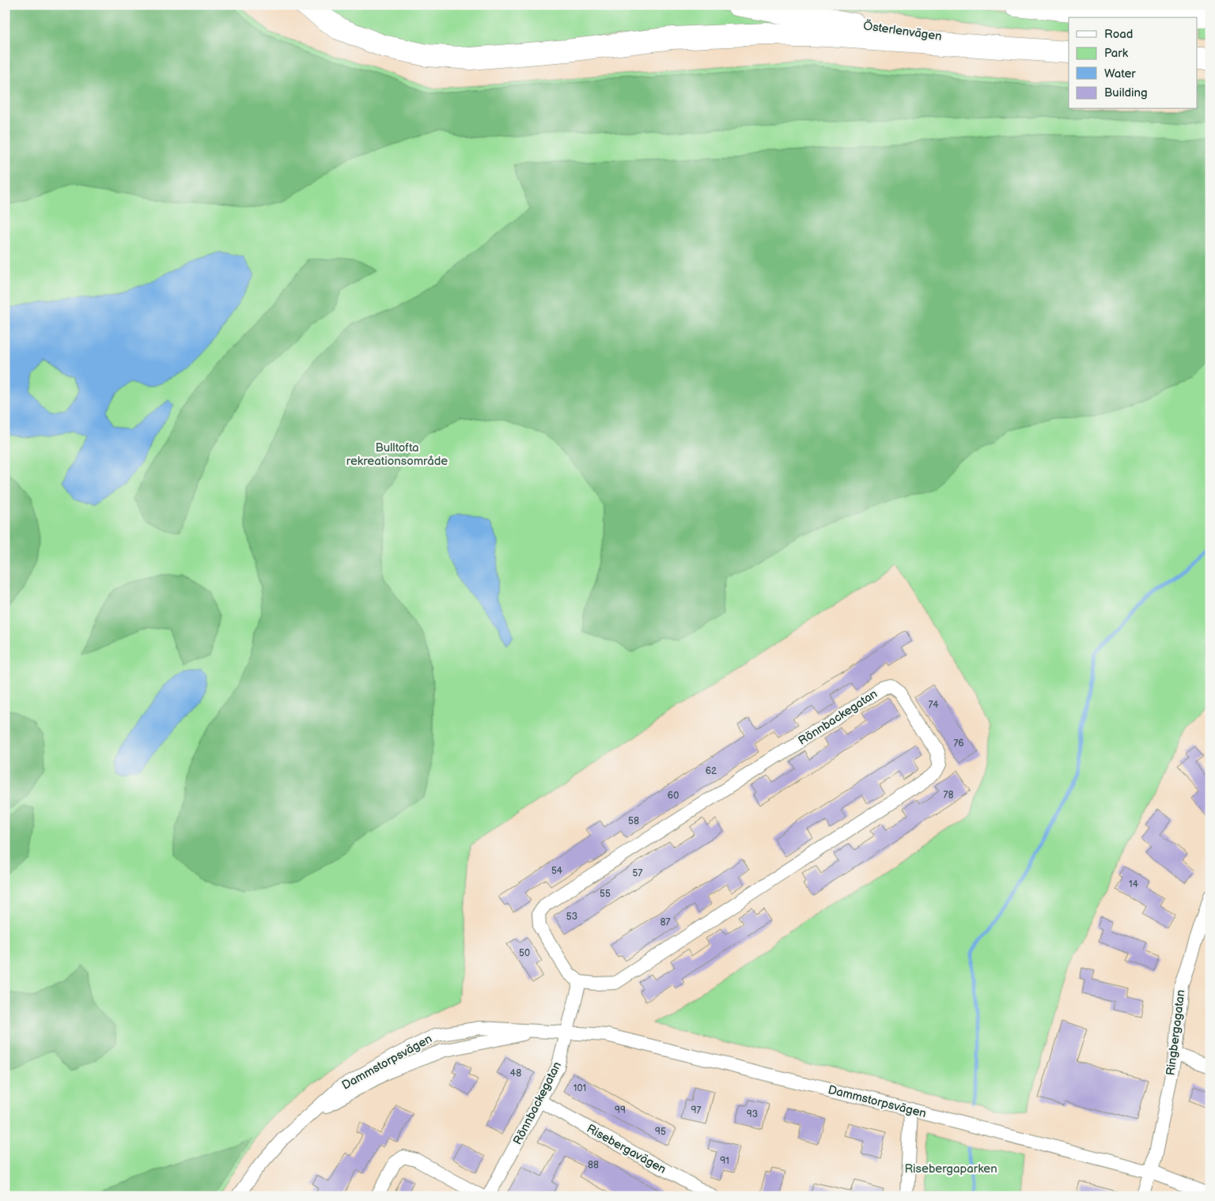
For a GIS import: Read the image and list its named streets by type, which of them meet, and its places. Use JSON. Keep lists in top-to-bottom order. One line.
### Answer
{"streets":{"highway":["Österlenvägen"],"street":["Rönnbackegatan","Ringbergagatan","Dammstorpsvägen","Risebergavägen"]},"crossings":[["Rönnbackegatan","Dammstorpsvägen"],["Rönnbackegatan","Risebergavägen"],["Ringbergagatan","Dammstorpsvägen"]],"parks":["Bulltofta rekreationsområde","Risebergaparken"],"house_numbers":["74","76","62","78","60","58","54","57","14","55","53","87","50","48","101","99","97","93","95","91","88"],"legend":["Road","Park","Water","Building"]}
